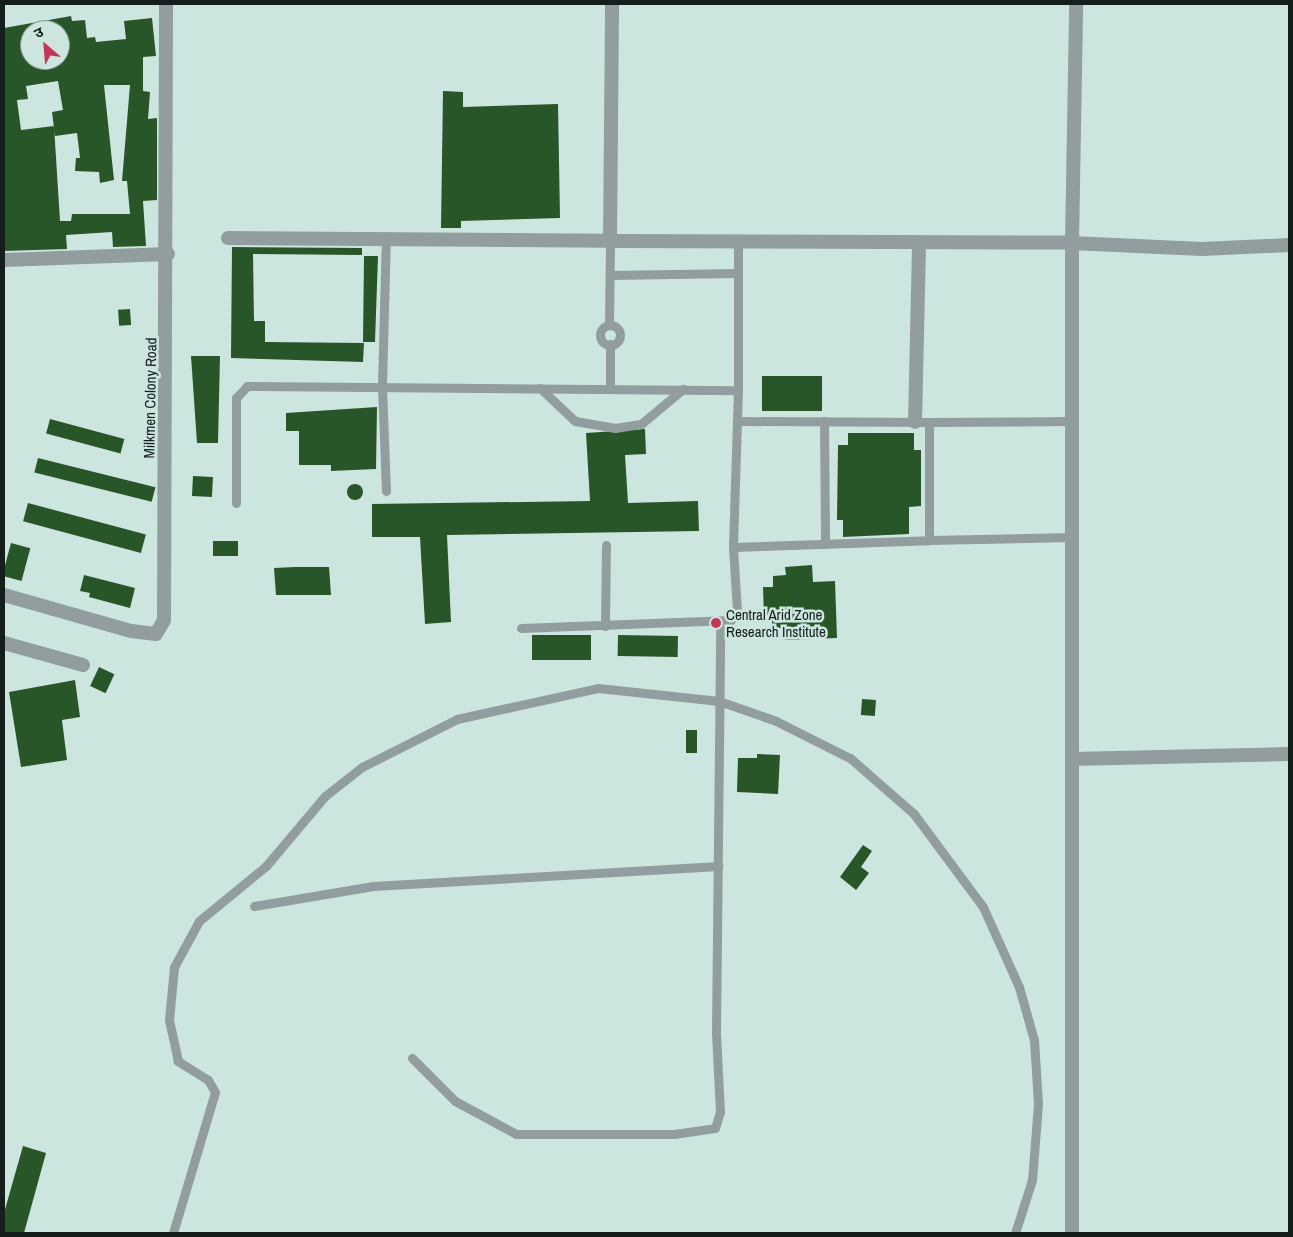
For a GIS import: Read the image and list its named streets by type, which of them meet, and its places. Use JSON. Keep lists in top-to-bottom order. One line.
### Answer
{"streets":{"street":["Milkmen Colony Road"]},"places":["Central Arid Zone Research Institute"],"north":"top left"}
